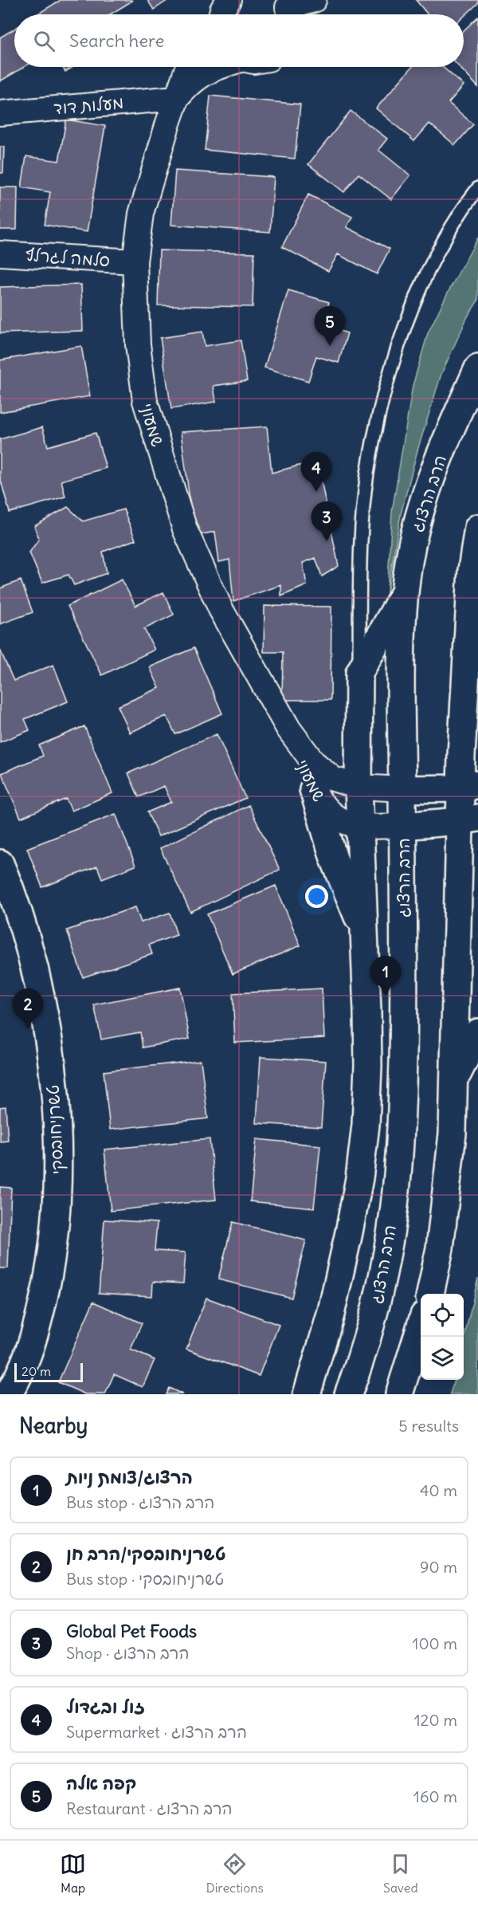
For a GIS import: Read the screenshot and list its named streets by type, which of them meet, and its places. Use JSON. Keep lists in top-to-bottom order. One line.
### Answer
{"streets":{"main road":["הרב הרצוג","טשרניחובסקי"],"street":["מעלות דוד","סלמה לגרלף","שמעוני"]},"crossings":[["מעלות דוד","שמעוני"],["סלמה לגרלף","שמעוני"],["שמעוני","הרב הרצוג"]],"scale_bar":"20 m","page":{"search":"Search here","pins":["5","4","3","1","2"],"scale":"20 m","heading":["Nearby","5 results"],"list":[{"mark":"1","name":"הרצוג/צומת ניות","note":"Bus stop · הרב הרצוג","value":"40 m"},{"mark":"2","name":"טשרניחובסקי/הרב חן","note":"Bus stop · טשרניחובסקי","value":"90 m"},{"mark":"3","name":"Global Pet Foods","note":"Shop · הרב הרצוג","value":"100 m"},{"mark":"4","name":"זול ובגדול","note":"Supermarket · הרב הרצוג","value":"120 m"},{"mark":"5","name":"קפה אלה","note":"Restaurant · הרב הרצוג","value":"160 m"}],"nav":["Map","Directions","Saved"]}}
